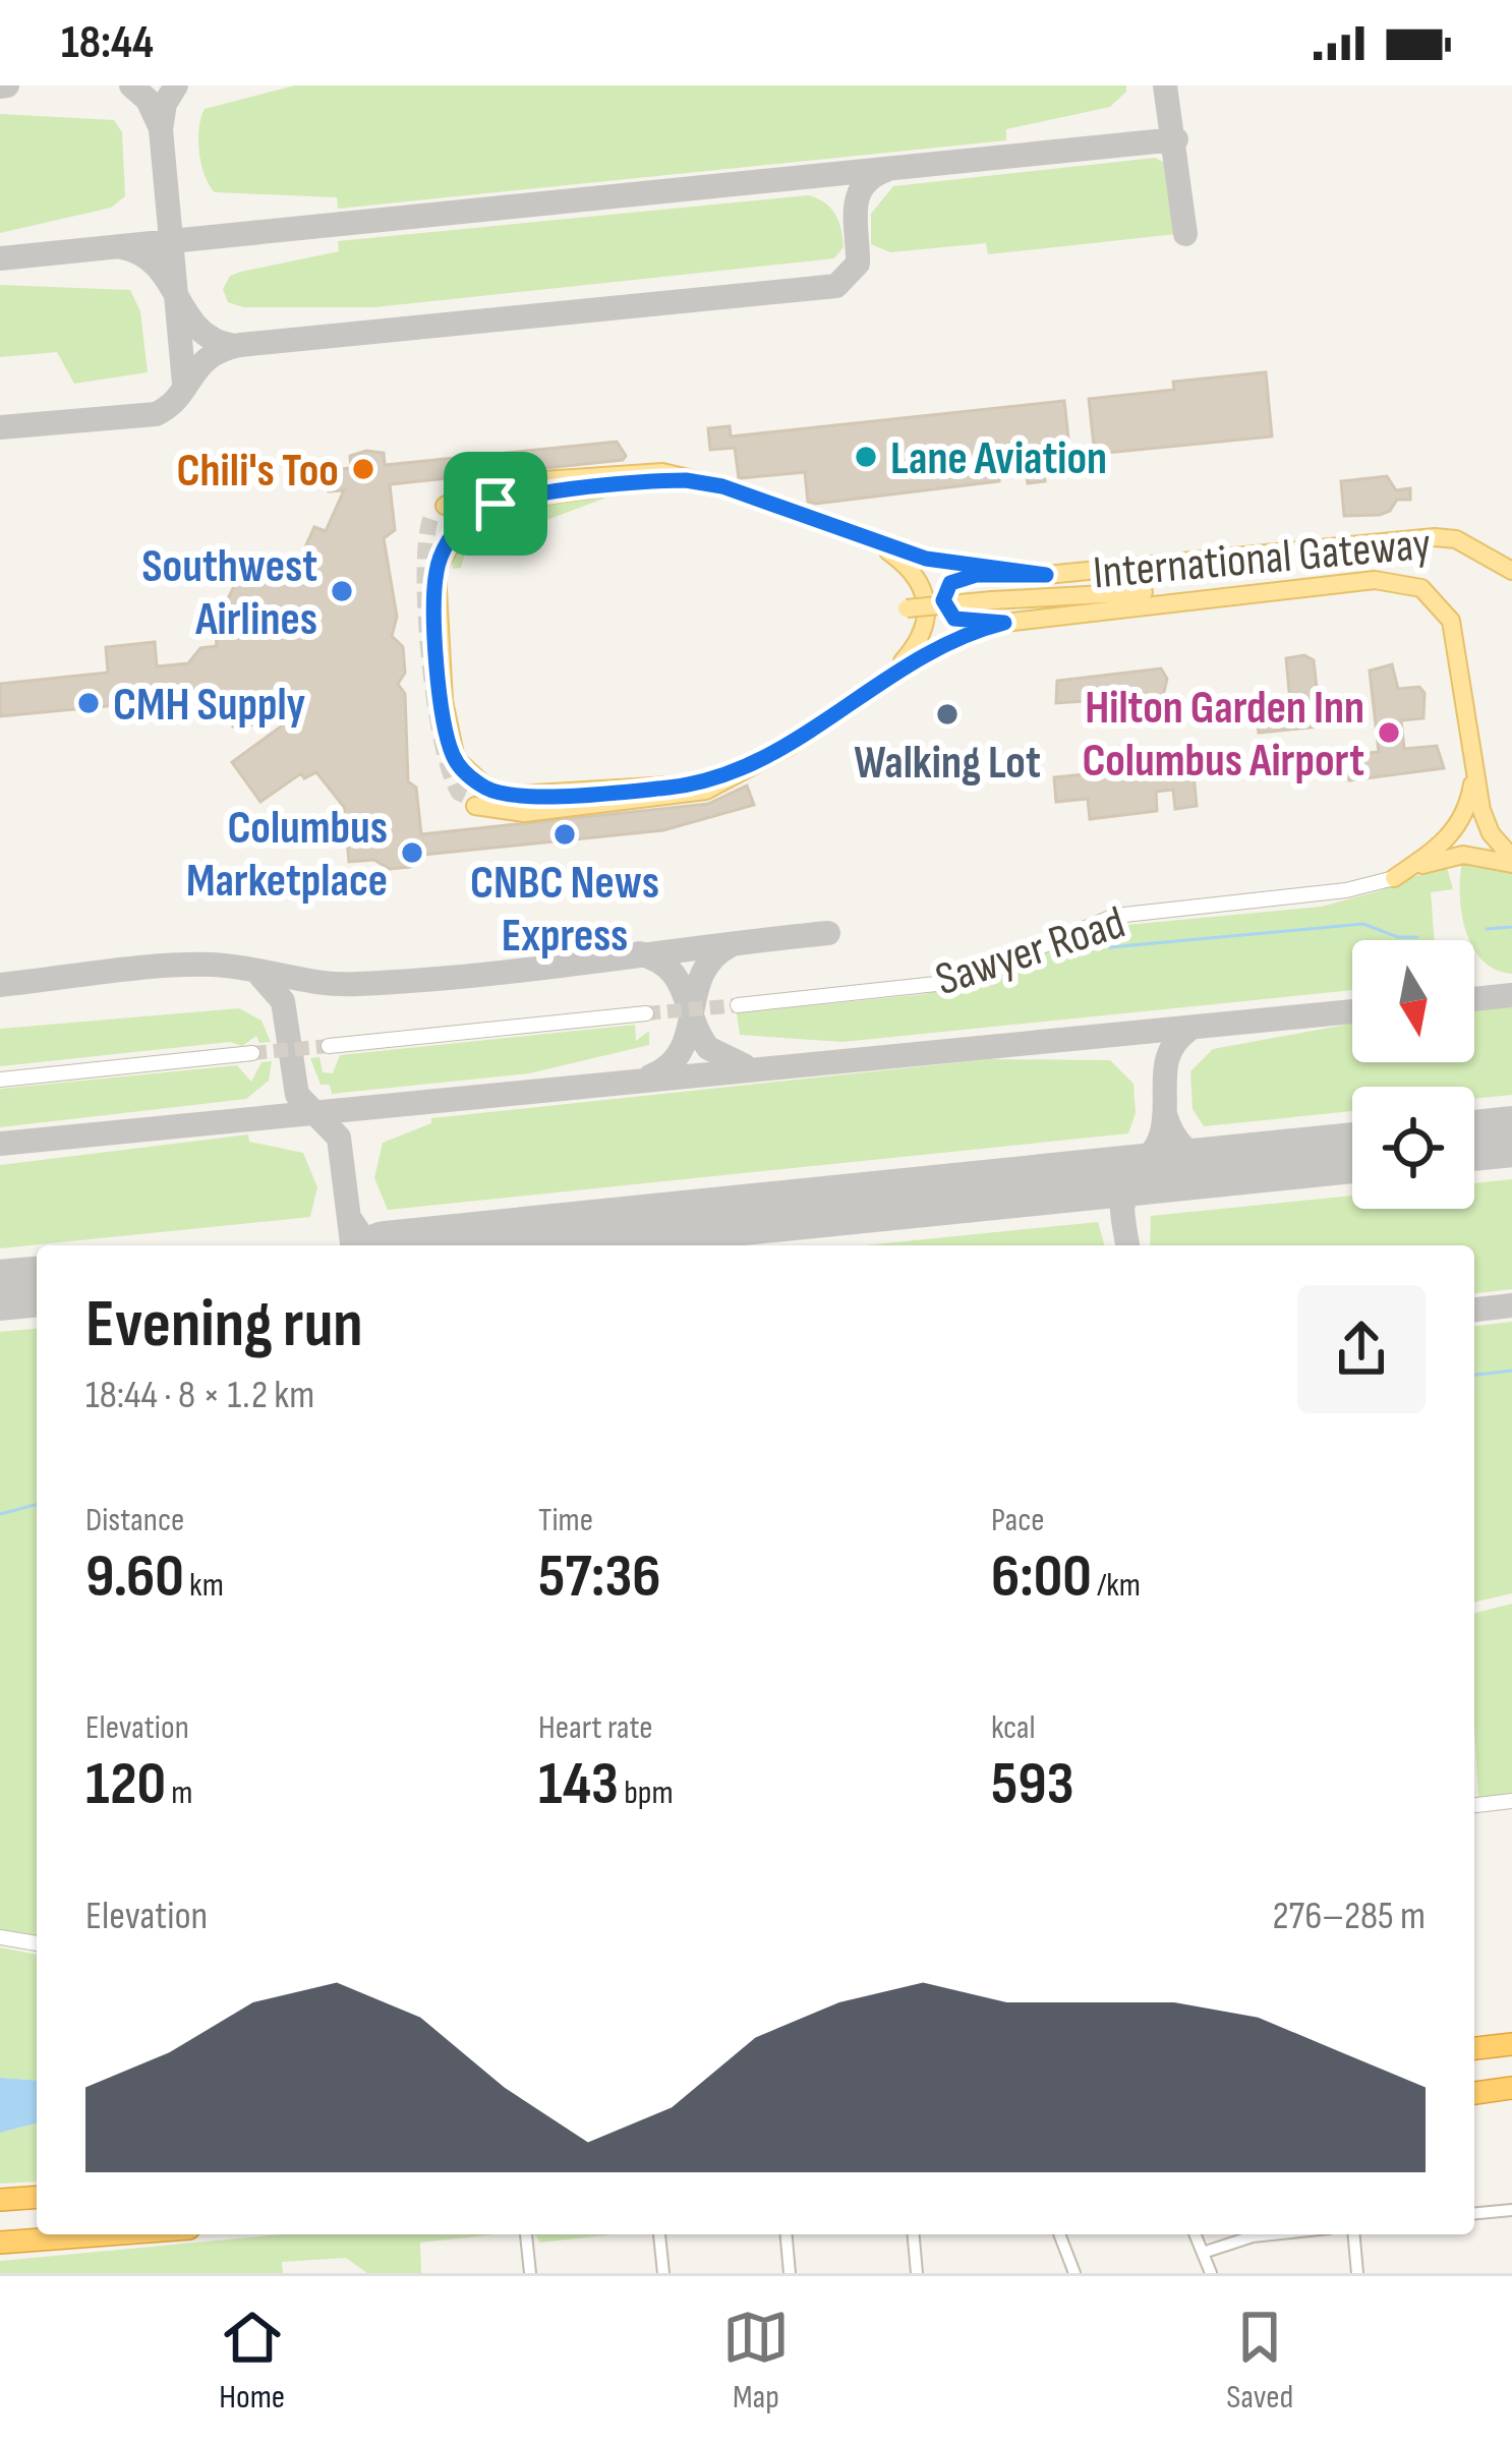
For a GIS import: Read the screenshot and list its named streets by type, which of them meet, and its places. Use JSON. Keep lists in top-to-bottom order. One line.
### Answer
{"streets":{"main road":["International Gateway"],"street":["Sawyer Road"]},"places":["Lane Aviation","Chili's Too","Southwest Airlines","CMH Supply","Walking Lot","Hilton Garden Inn Columbus Airport","CNBC News Express","Columbus Marketplace"],"north":"bottom","page":{"status":"18:44","heading":["Evening run","18:44 · 8 × 1.2 km"],"stats":[["Distance","9.60 km"],["Time","57:36"],["Pace","6:00 /km"],["Elevation","120 m"],["Heart rate","143 bpm"],["kcal","593"]],"chart":["Elevation","276–285 m"],"tabs":["Home","Map","Saved"]}}
